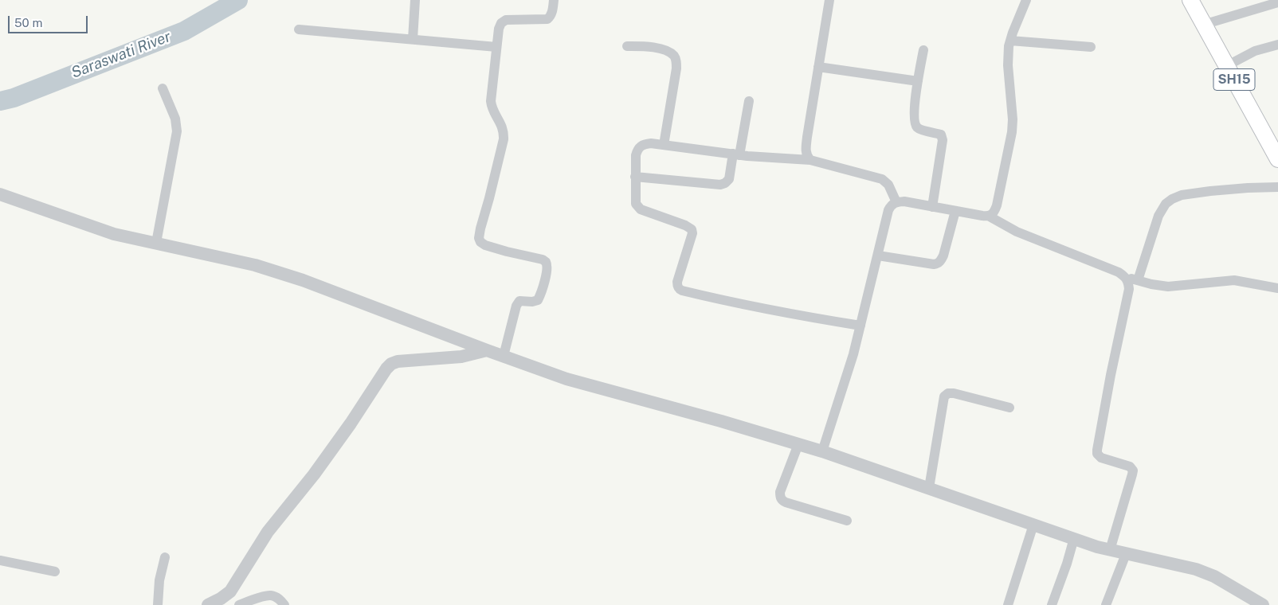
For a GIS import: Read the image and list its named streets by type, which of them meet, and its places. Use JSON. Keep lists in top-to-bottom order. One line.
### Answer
{"streets":{"main road":["SH15"]},"water":["Saraswati River"],"scale_bar":"50 m"}
